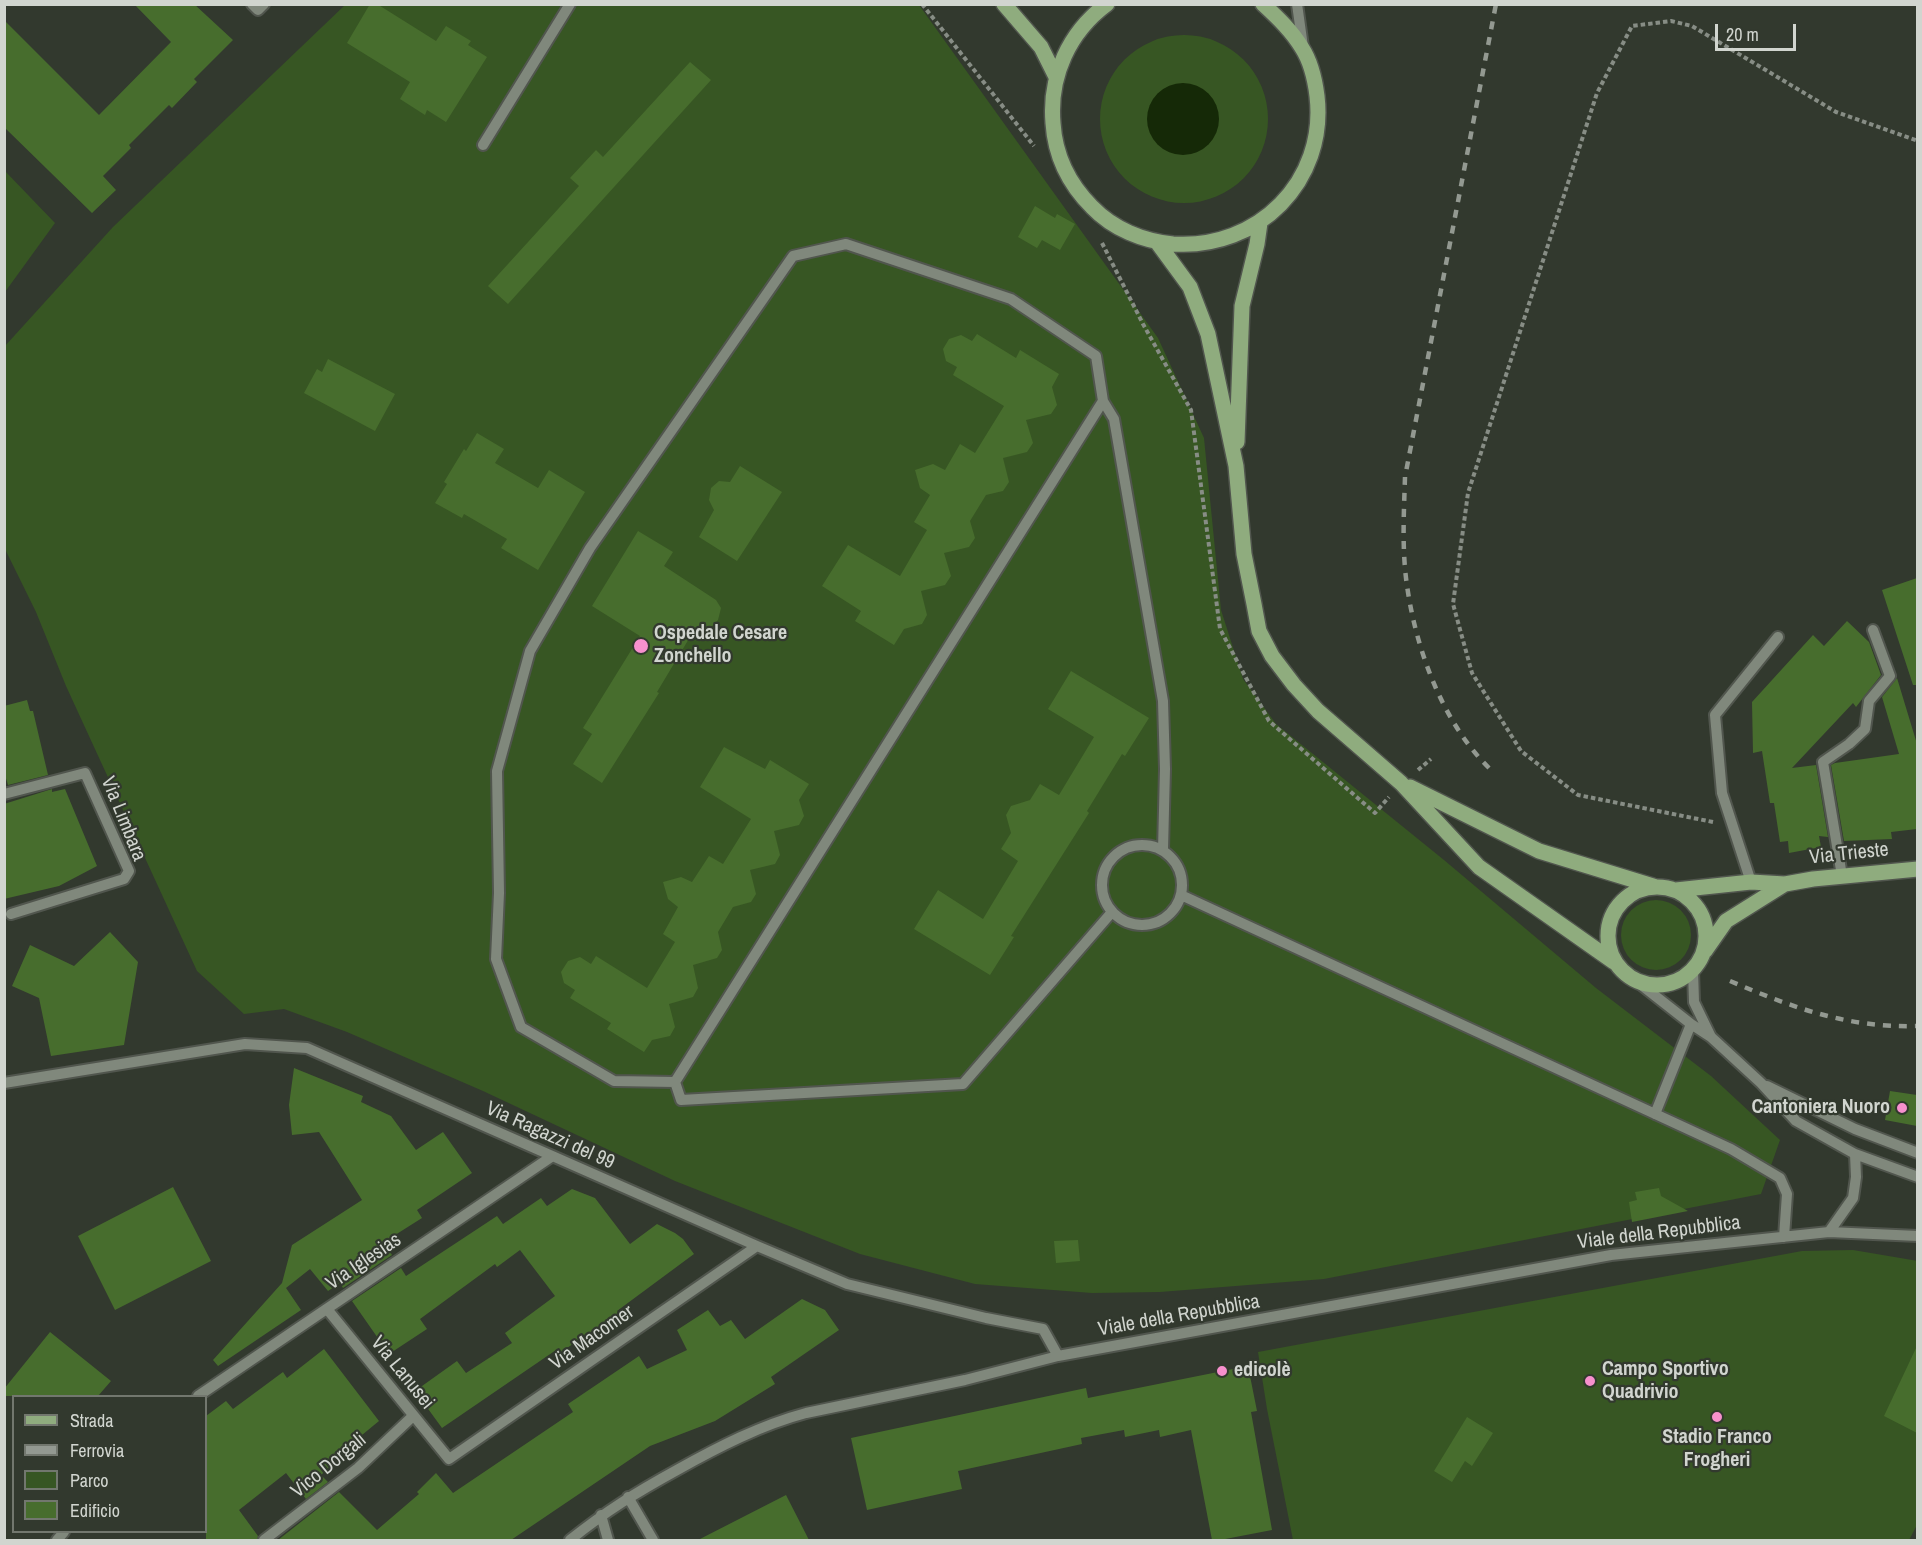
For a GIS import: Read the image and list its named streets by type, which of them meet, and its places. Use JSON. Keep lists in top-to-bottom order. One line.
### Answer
{"streets":{"main road":["Via Trieste"],"street":["Via Limbara","Via Ragazzi del 99","Viale della Repubblica","Via Iglesias","Via Macomer","Via Lanusei","Vico Dorgali"]},"crossings":[["Via Ragazzi del 99","Viale della Repubblica"],["Via Ragazzi del 99","Via Iglesias"],["Via Ragazzi del 99","Via Macomer"],["Via Iglesias","Via Lanusei"],["Via Macomer","Via Lanusei"],["Via Lanusei","Vico Dorgali"]],"places":["Ospedale Cesare Zonchello","Cantoniera Nuoro","edicolè","Campo Sportivo Quadrivio","Stadio Franco Frogheri"],"legend":["Strada","Ferrovia","Parco","Edificio"],"scale_bar":"20 m"}
